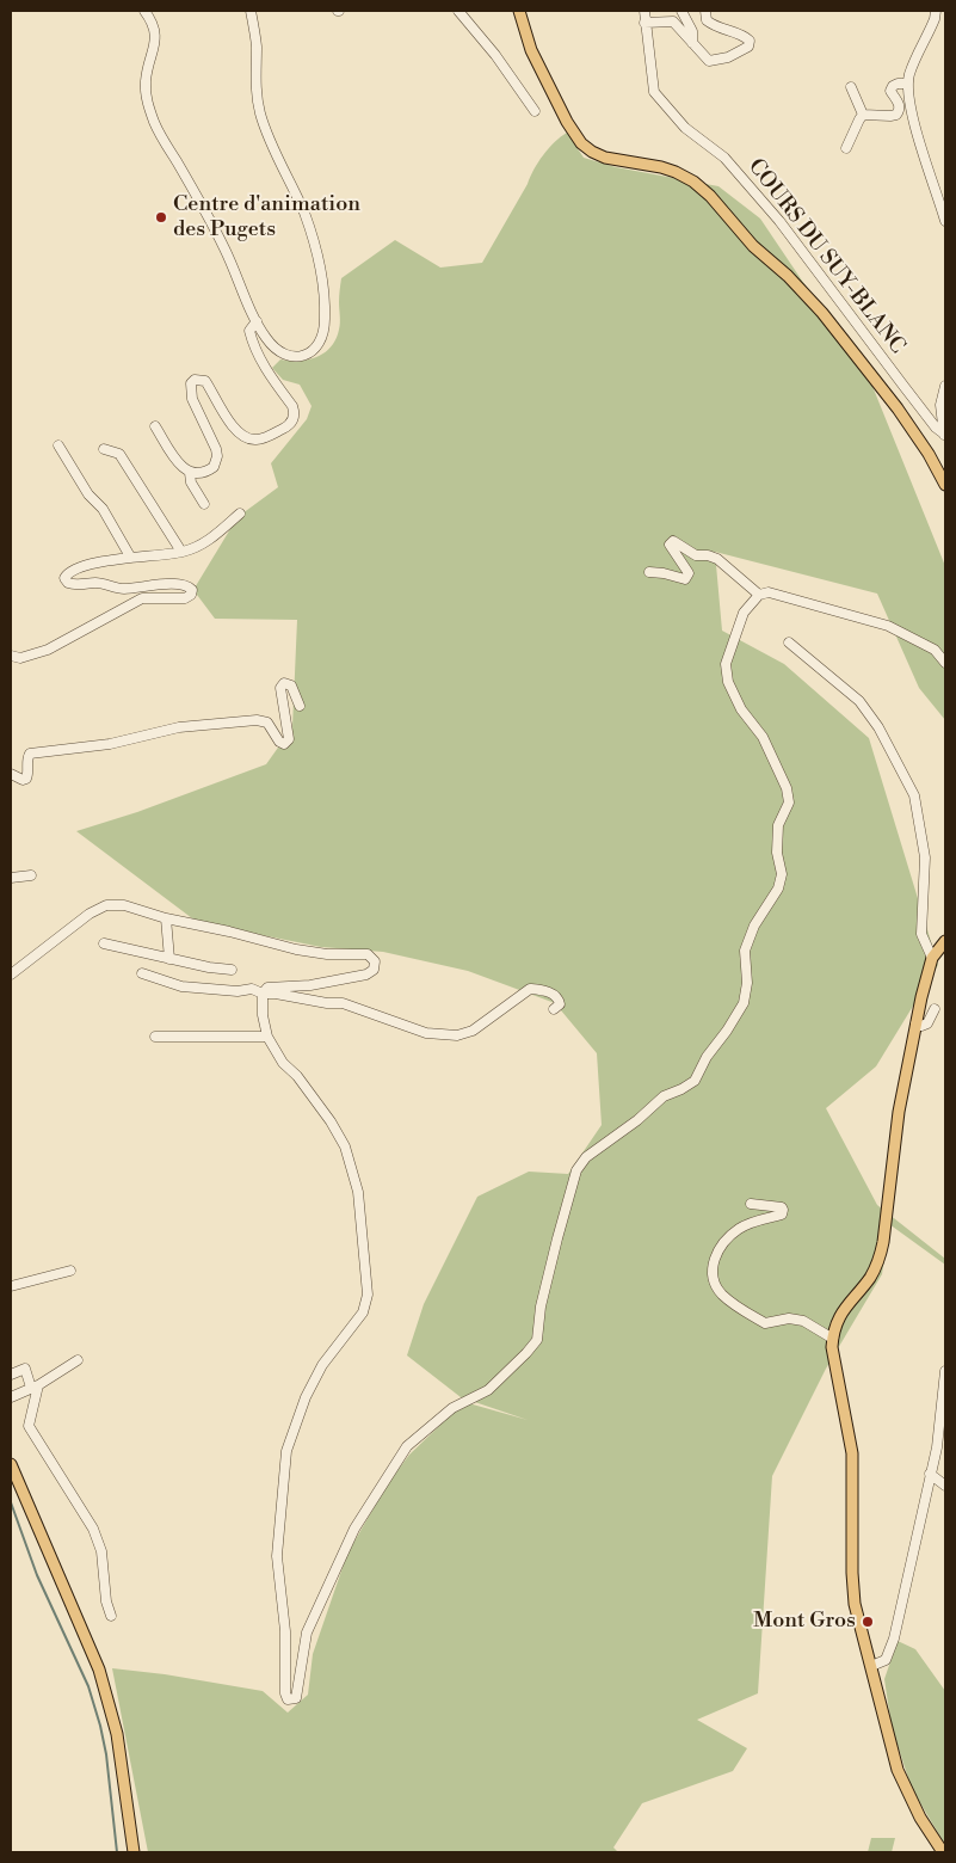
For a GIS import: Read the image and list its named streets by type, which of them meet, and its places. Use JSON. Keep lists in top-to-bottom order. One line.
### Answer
{"streets":{"street":["COURS DU SUY-BLANC"]},"places":["Centre d'animation des Pugets","Mont Gros"]}
